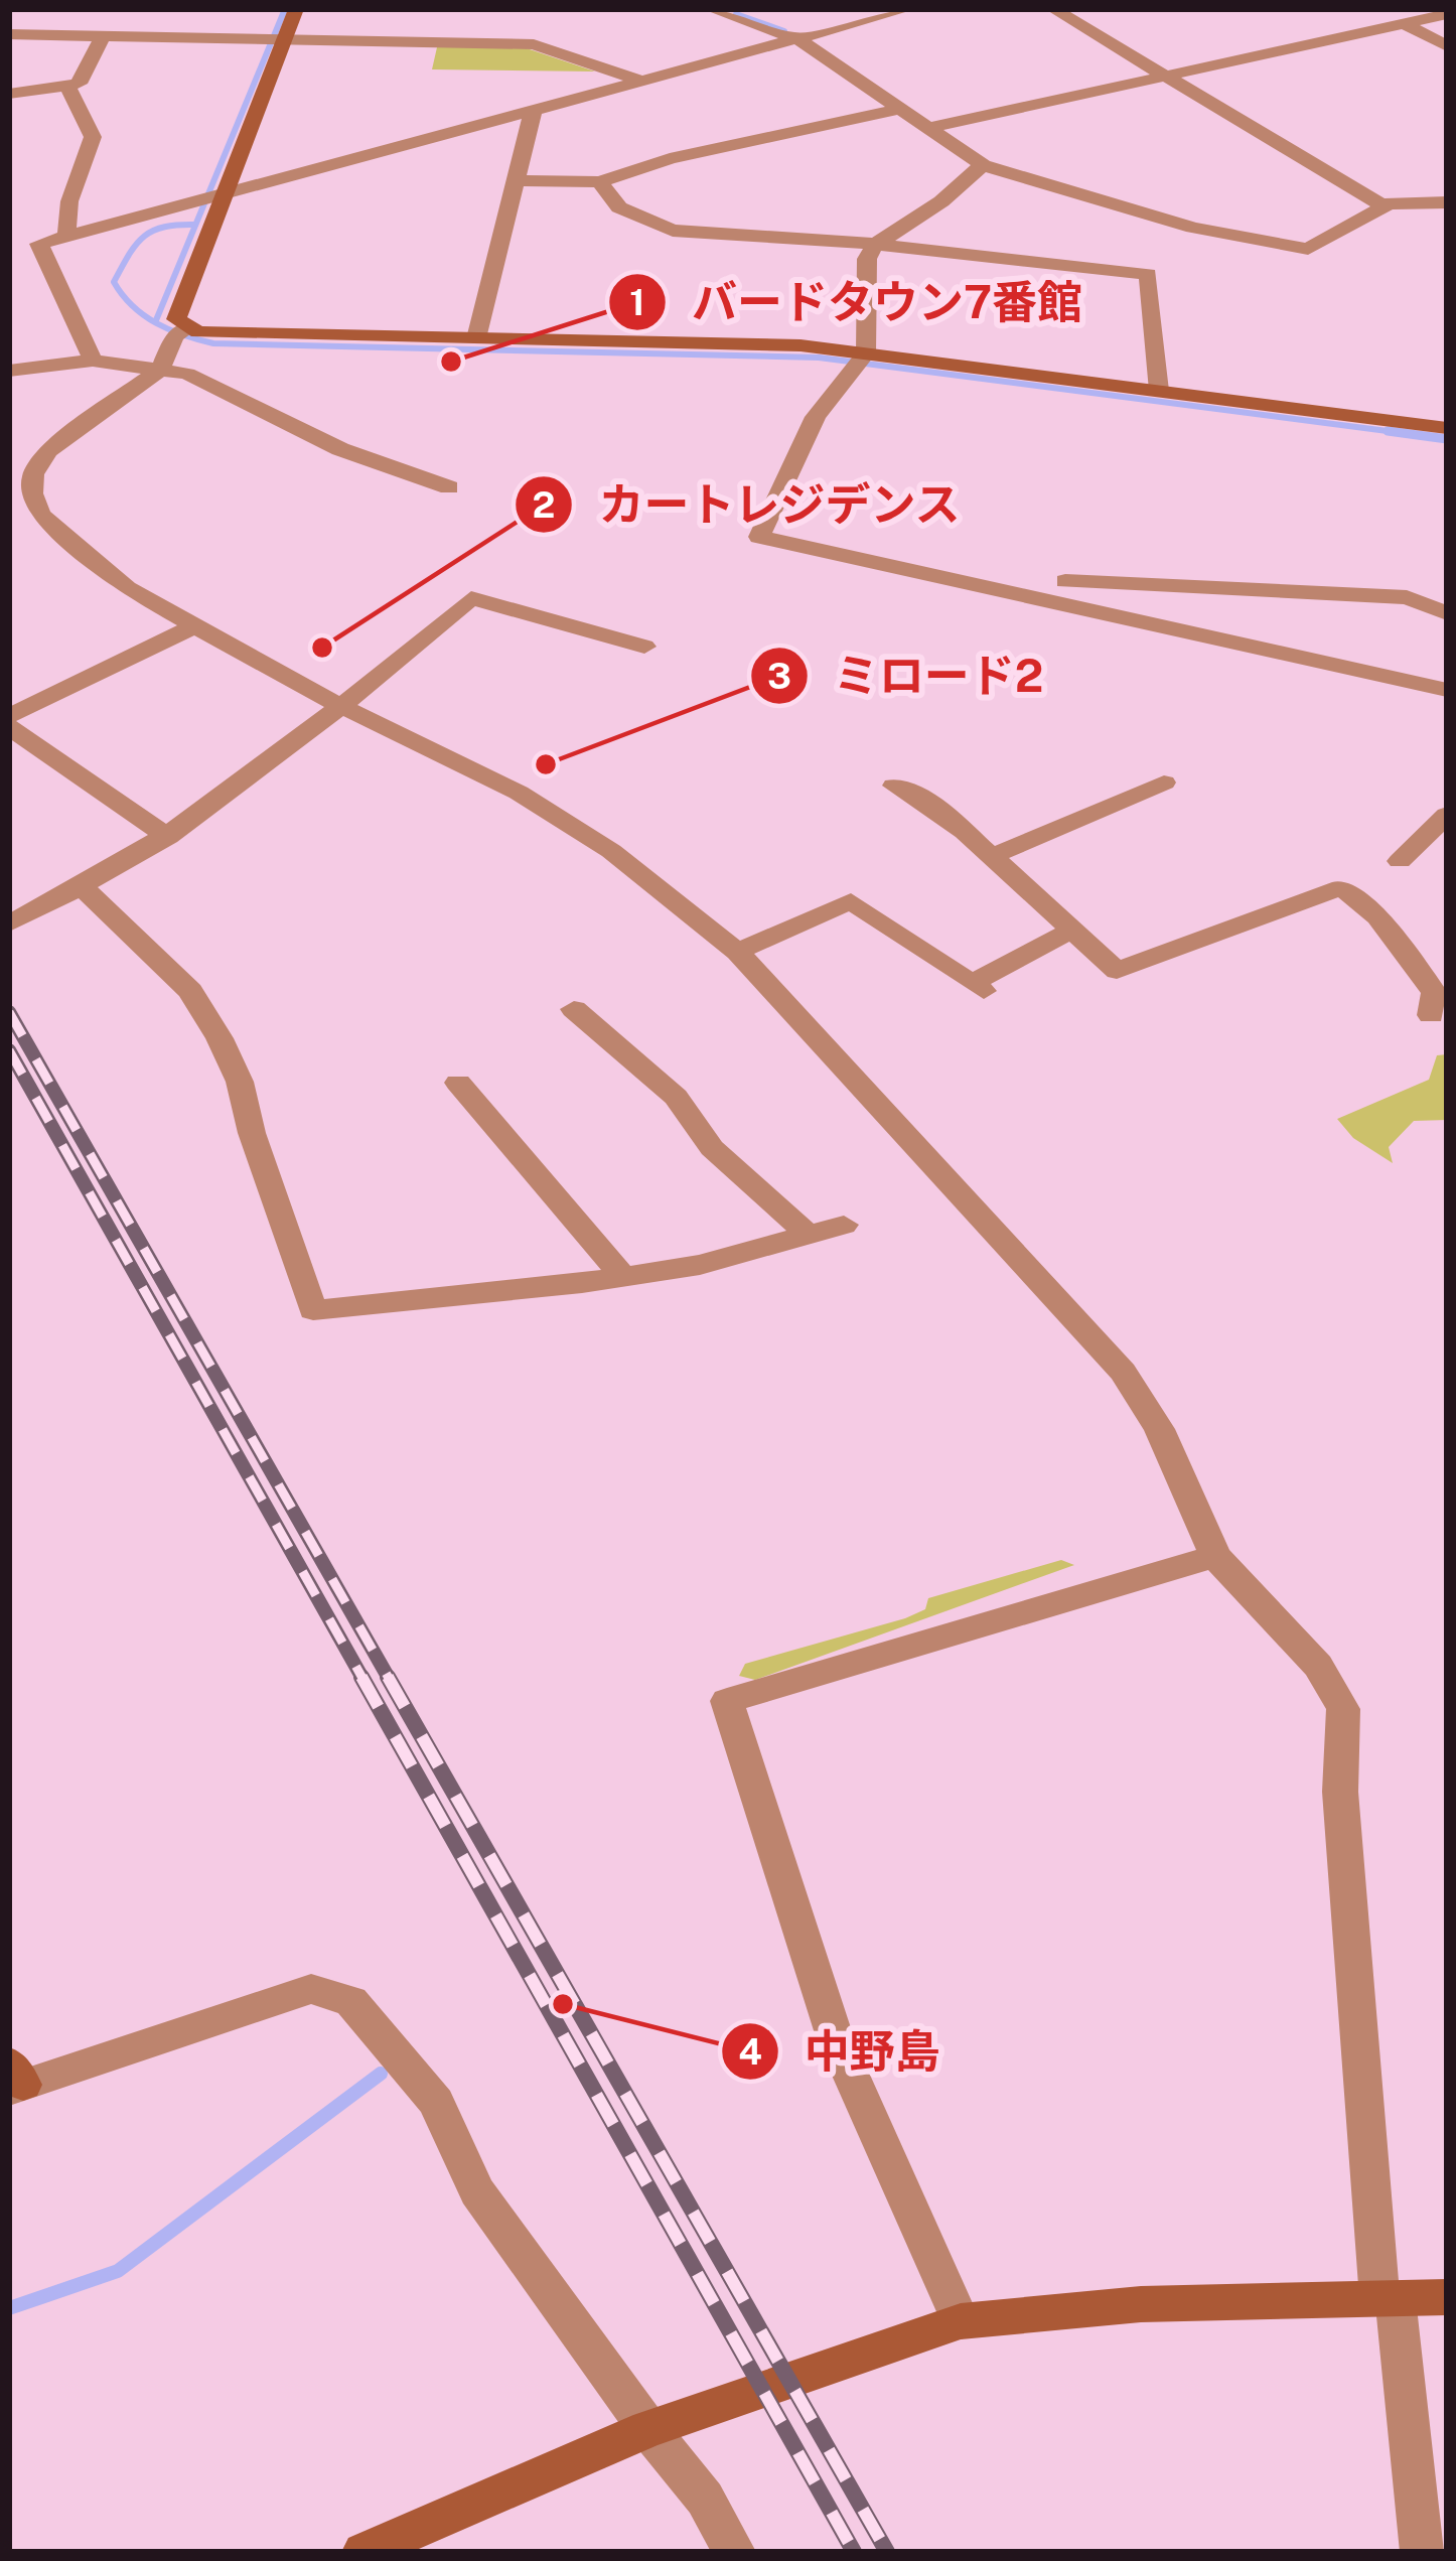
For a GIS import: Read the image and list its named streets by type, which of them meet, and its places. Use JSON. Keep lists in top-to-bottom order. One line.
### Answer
{"places":["バードタウン7番館","カートレジデンス","ミロード2","中野島"]}
